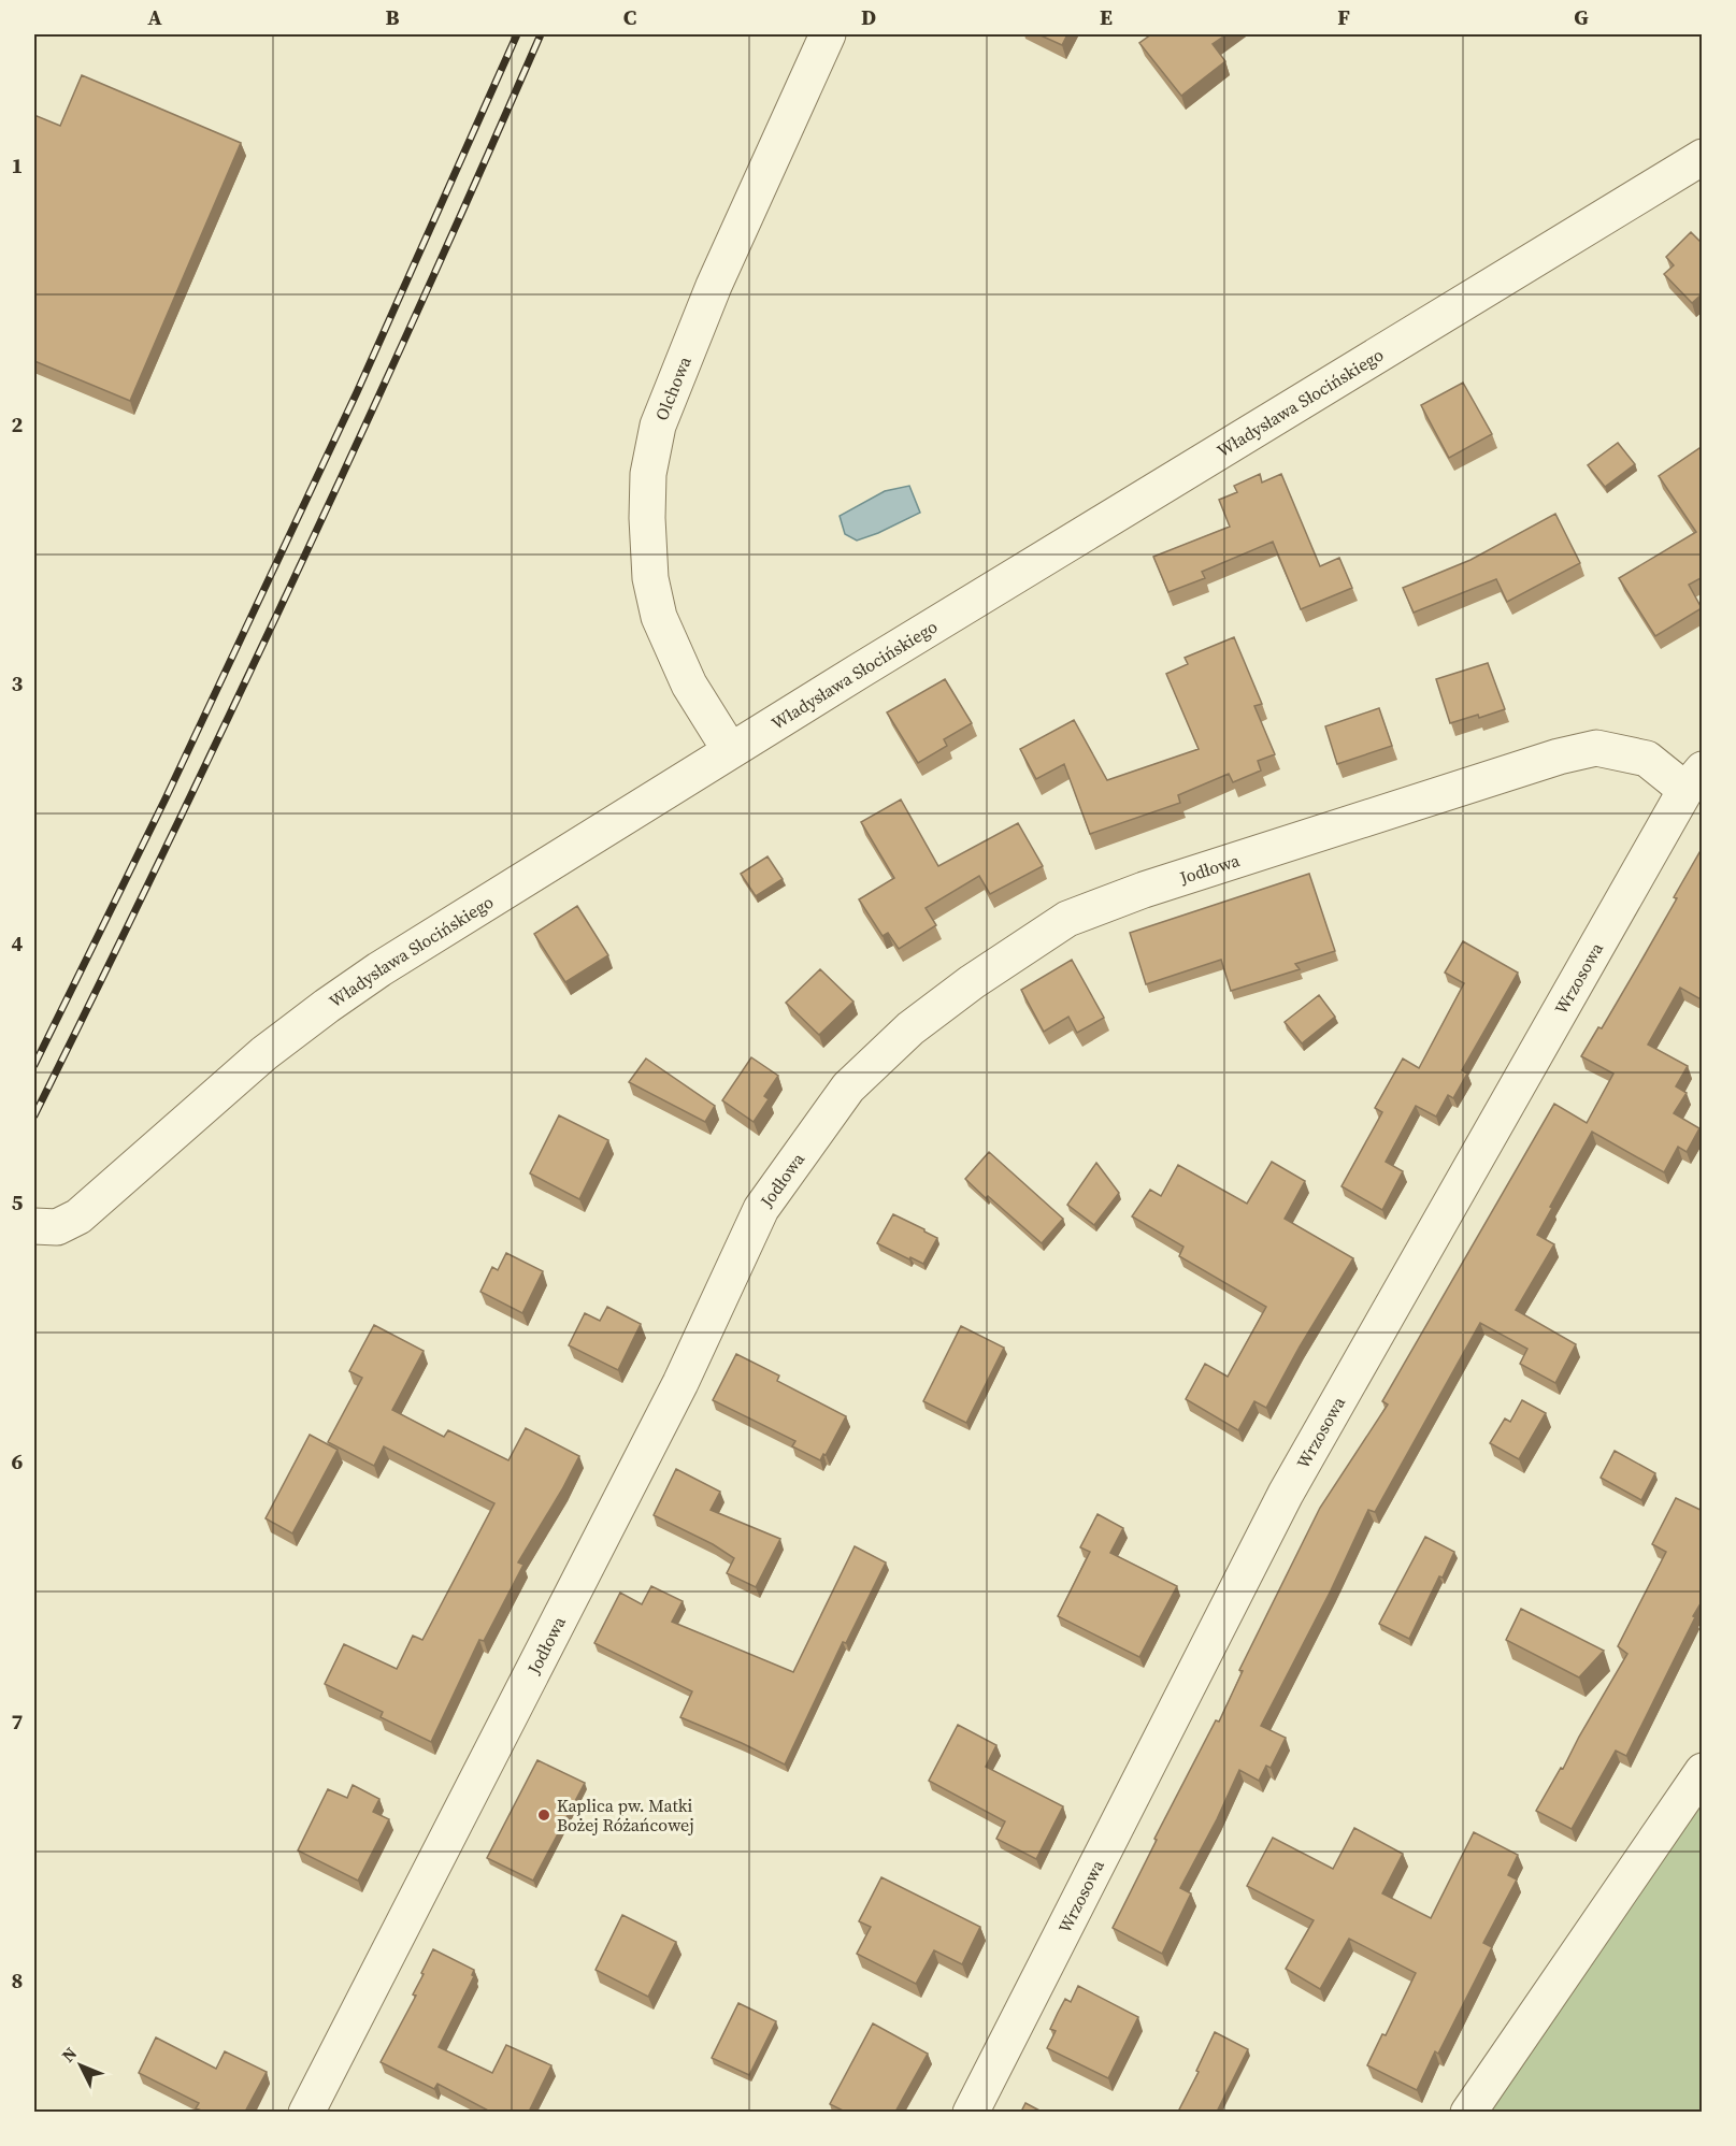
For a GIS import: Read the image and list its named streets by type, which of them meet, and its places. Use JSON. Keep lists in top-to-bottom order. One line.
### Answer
{"streets":{"street":["Olchowa","Władysława Słocińskiego","Jodłowa","Wrzosowa"]},"crossings":[["Olchowa","Władysława Słocińskiego"],["Jodłowa","Wrzosowa"]],"places":["Kaplica pw. Matki Bożej Różańcowej"],"north":"top left","grid":{"columns":["A","B","C","D","E","F","G"],"rows":["1","2","3","4","5","6","7","8"]}}
